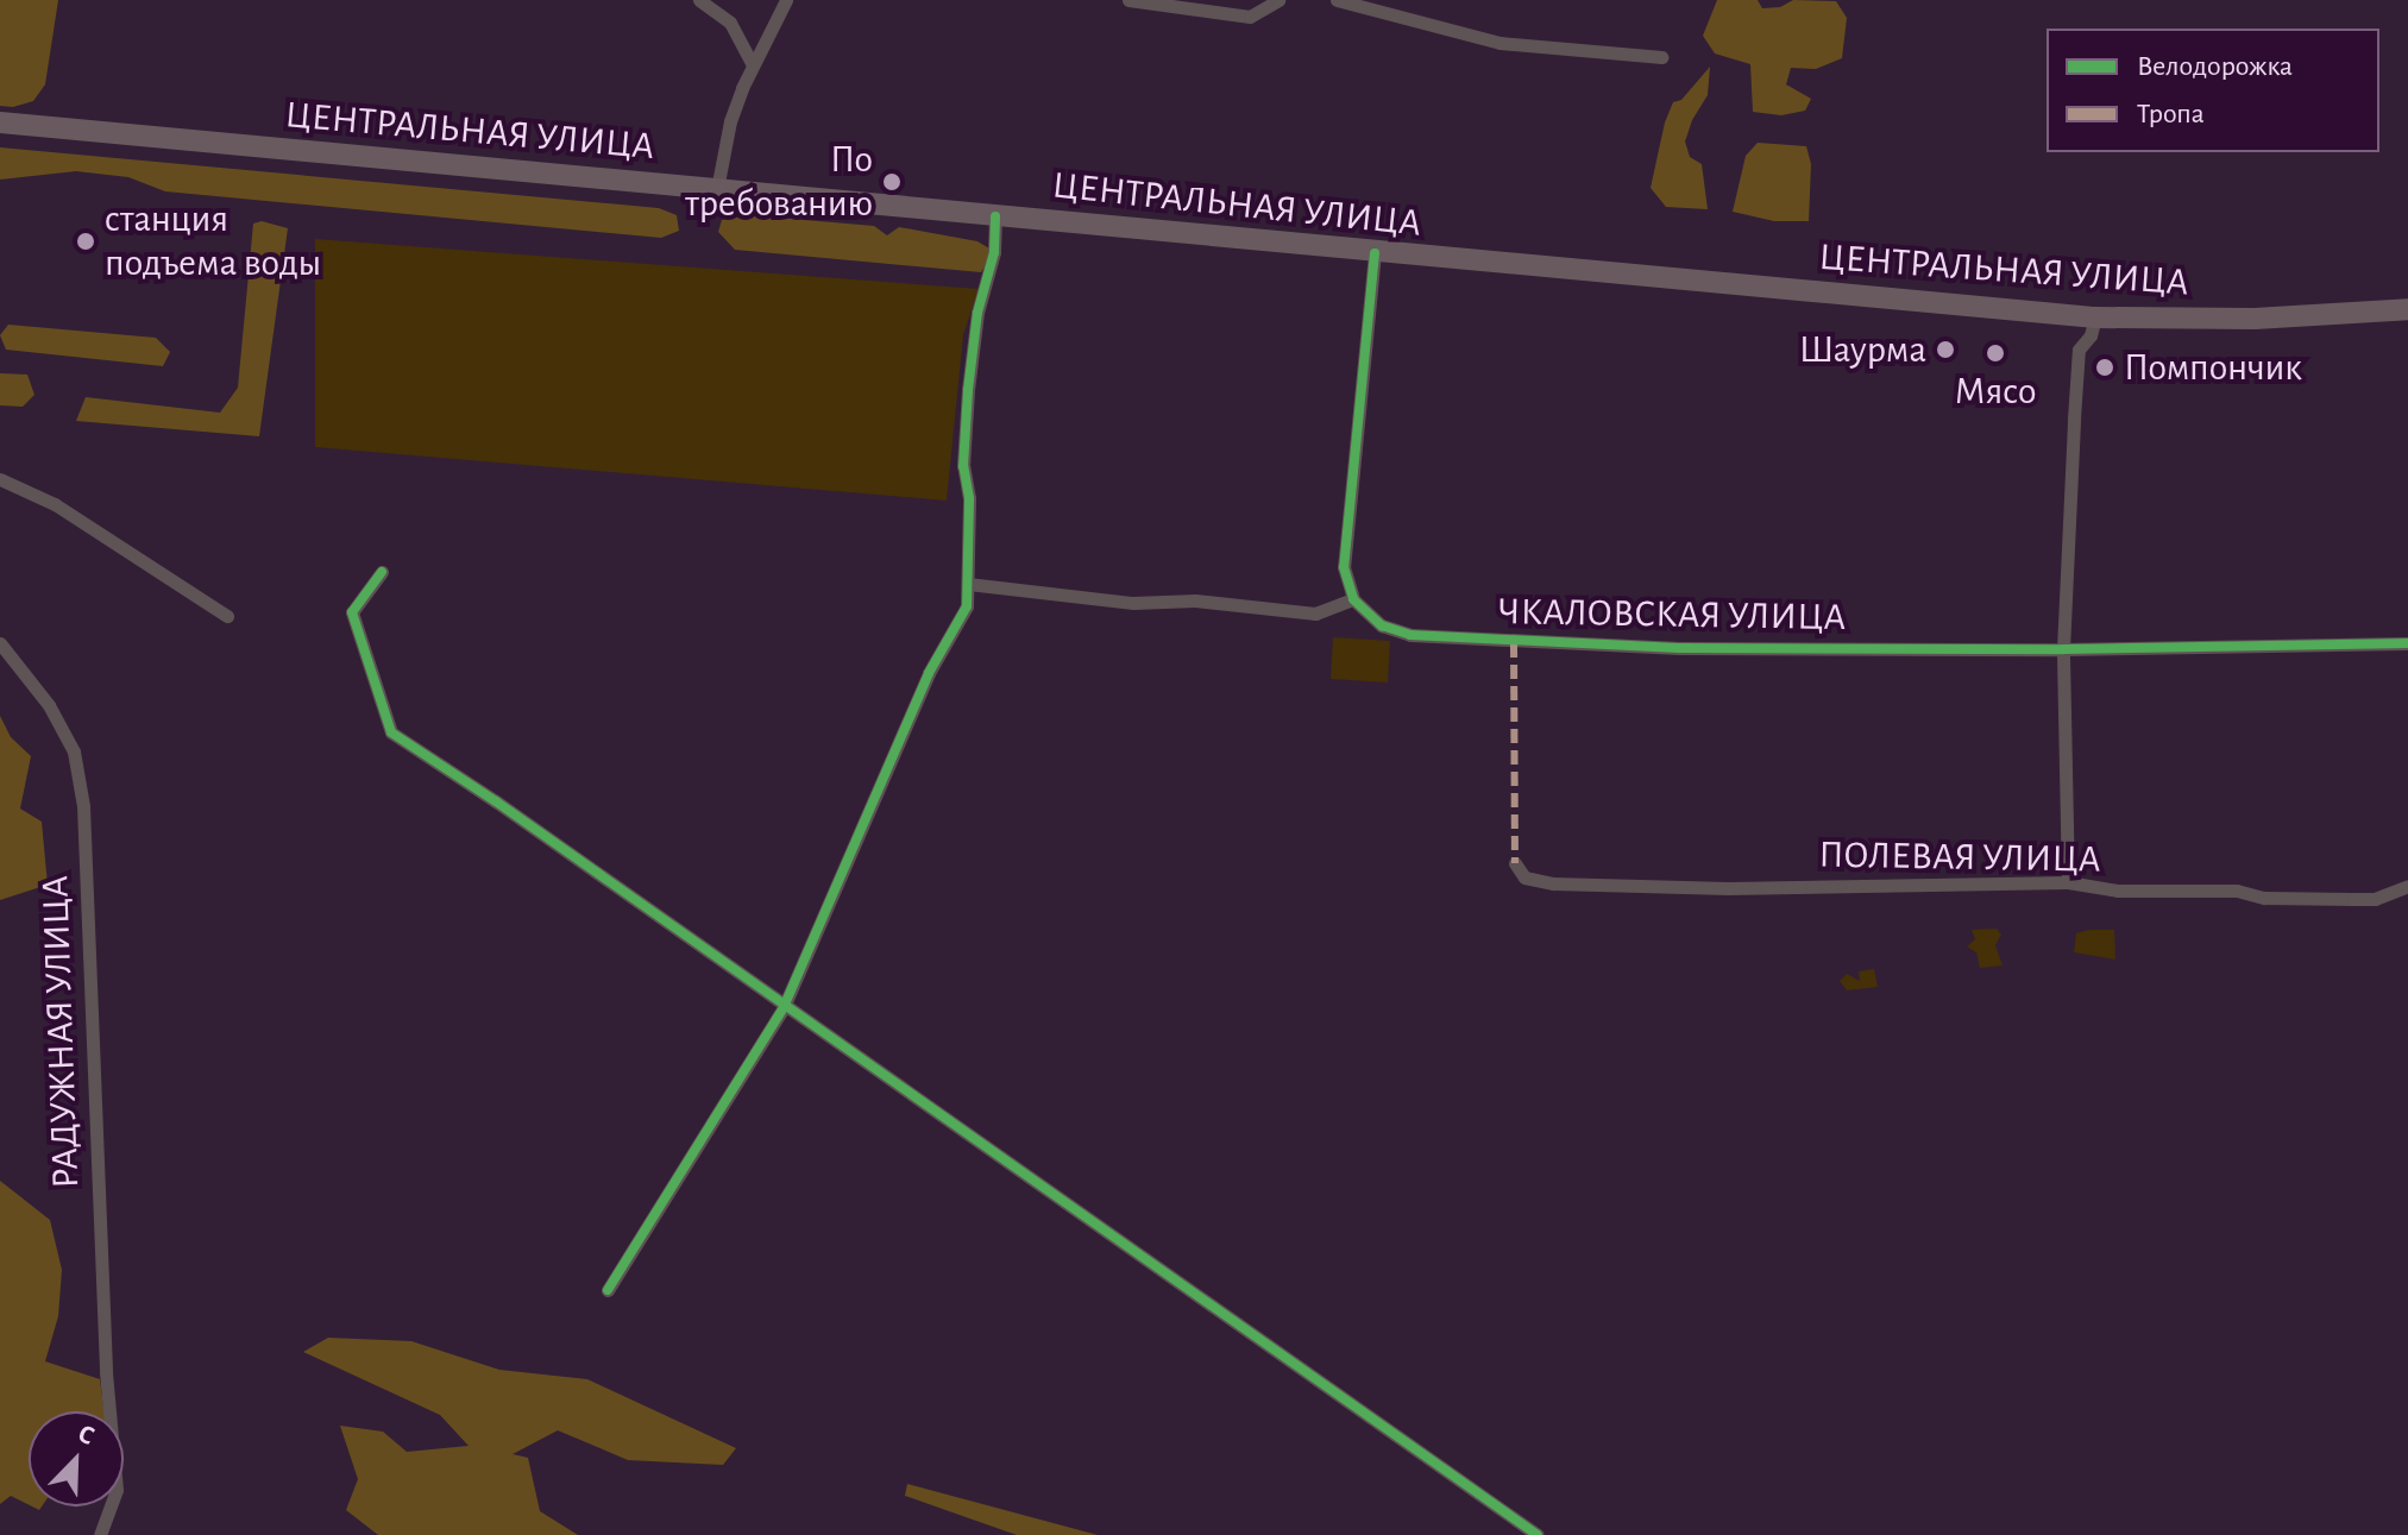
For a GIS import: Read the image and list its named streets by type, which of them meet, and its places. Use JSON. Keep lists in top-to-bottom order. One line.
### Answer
{"streets":{"main road":["ЦЕНТРАЛЬНАЯ УЛИЦА"],"street":["ЧКАЛОВСКАЯ УЛИЦА","ПОЛЕВАЯ УЛИЦА","РАДУЖНАЯ УЛИЦА"]},"places":["По требованию","станция подъема воды","Шаурма","Мясо","Помпончик"],"legend":["Велодорожка","Тропа"],"north":"top right"}
